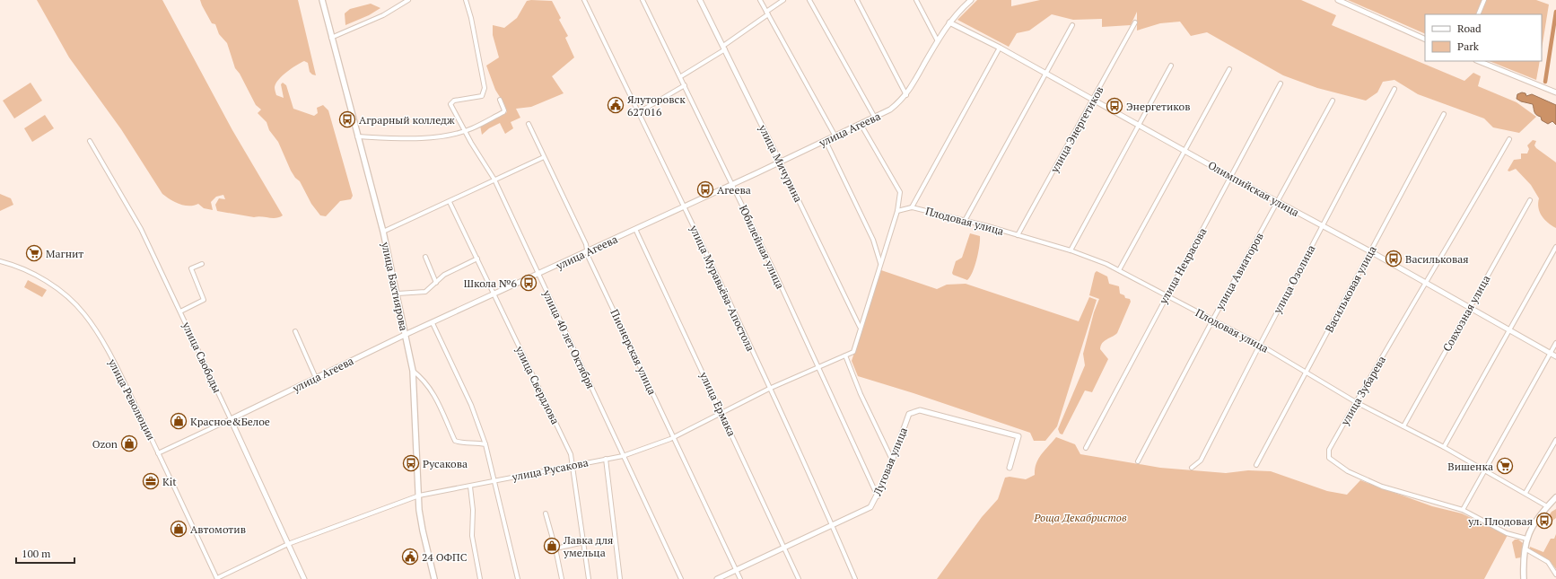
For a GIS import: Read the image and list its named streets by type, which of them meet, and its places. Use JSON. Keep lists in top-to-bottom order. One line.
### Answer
{"streets":{"main road":["улица Бахтиярова"],"street":["улица Агеева","улица Энергетиков","улица Мичурина","Олимпийская улица","Плодовая улица","Юбилейная улица","улица Некрасова","улица Авиаторов","улица Озолина","улица Муравьёва-Апостола","Васильковая улица","Совхозная улица","улица 40 лет Октября","Пионерская улица","улица Свободы","улица Свердлова","улица Зубарева","улица Революции","улица Ермака","Луговая улица","улица Русакова"]},"crossings":[["улица Агеева","улица Мичурина"],["улица Агеева","Олимпийская улица"],["улица Агеева","Юбилейная улица"],["улица Агеева","улица Бахтиярова"],["улица Агеева","улица Муравьёва-Апостола"],["улица Агеева","улица 40 лет Октября"],["улица Агеева","Пионерская улица"],["улица Агеева","улица Свободы"],["улица Агеева","улица Свердлова"],["улица Агеева","улица Революции"],["улица Агеева","улица Ермака"],["улица Энергетиков","Олимпийская улица"],["улица Энергетиков","Плодовая улица"],["Олимпийская улица","улица Некрасова"],["Олимпийская улица","улица Авиаторов"],["Олимпийская улица","улица Озолина"],["Олимпийская улица","Васильковая улица"],["Олимпийская улица","Совхозная улица"],["Олимпийская улица","улица Зубарева"],["Плодовая улица","улица Некрасова"],["Плодовая улица","улица Авиаторов"],["Плодовая улица","улица Озолина"],["Плодовая улица","Васильковая улица"],["Плодовая улица","Совхозная улица"],["Плодовая улица","улица Зубарева"],["Юбилейная улица","Луговая улица"],["Юбилейная улица","улица Русакова"],["улица Бахтиярова","улица Русакова"],["улица Муравьёва-Апостола","Луговая улица"],["улица Муравьёва-Апостола","улица Русакова"],["улица 40 лет Октября","улица Русакова"],["Пионерская улица","Луговая улица"],["Пионерская улица","улица Русакова"],["улица Свободы","улица Русакова"],["улица Свердлова","улица Русакова"],["улица Революции","улица Русакова"],["улица Ермака","Луговая улица"],["улица Ермака","улица Русакова"]],"parks":["Роща Декабристов"],"places":{"public building":["Ялуторовск 627016","24 ОФПС"],"bus stop":["Энергетиков","Аграрный колледж","Агеева","Васильковая","Школа №6","Русакова","ул. Плодовая"],"supermarket":["Магнит","Вишенка"],"shop":["Красное&Белое","Ozon","Автомотив","Лавка для умельца"],"office":["Kit"]},"legend":["Road","Park"],"scale_bar":"100 m"}
